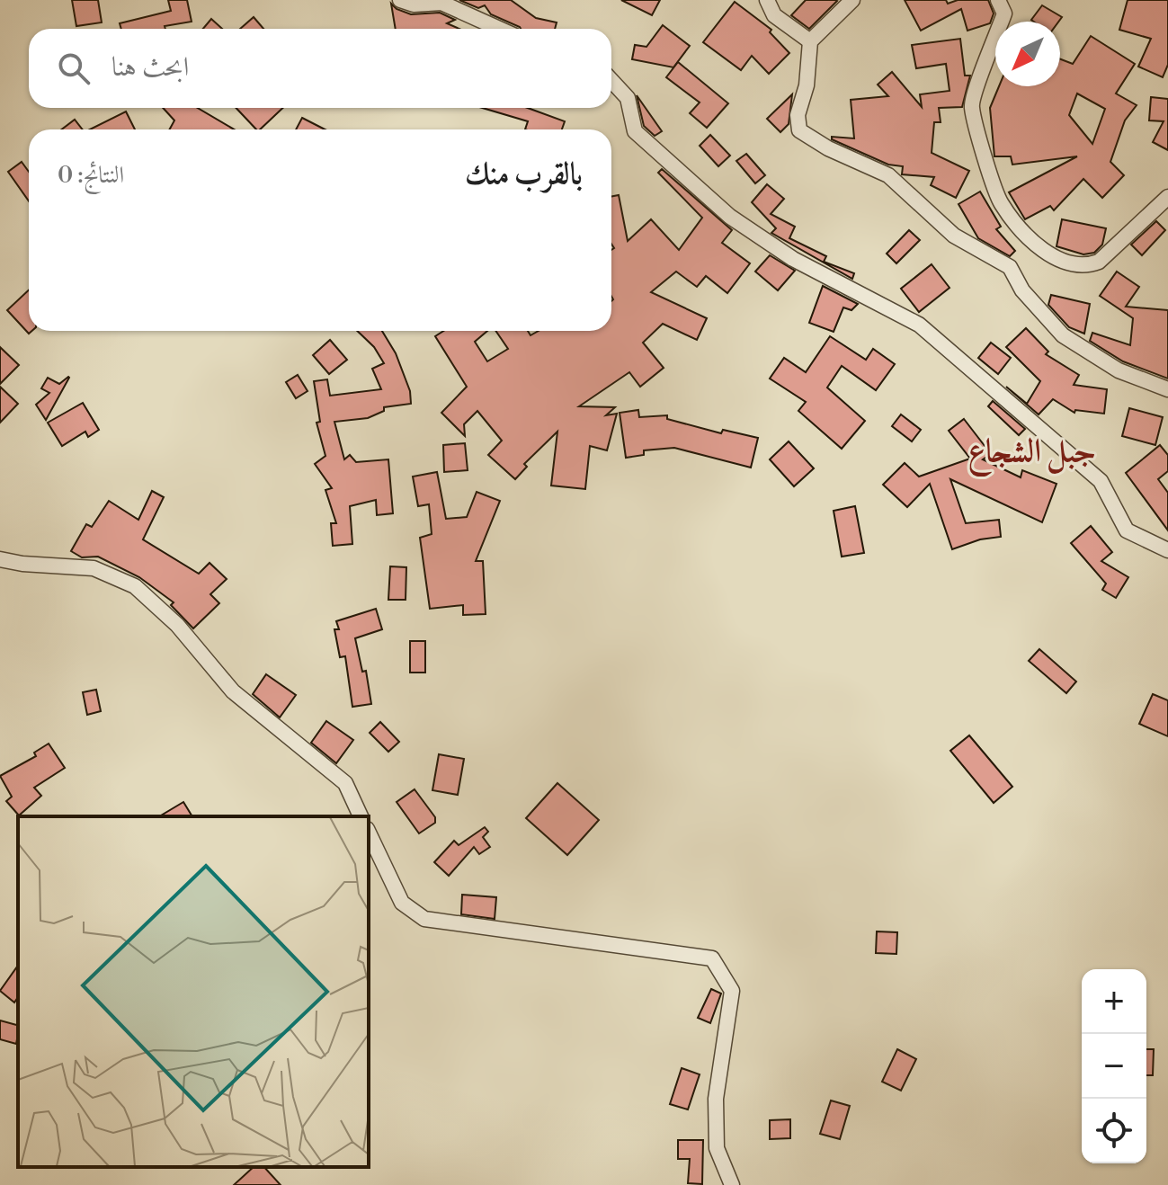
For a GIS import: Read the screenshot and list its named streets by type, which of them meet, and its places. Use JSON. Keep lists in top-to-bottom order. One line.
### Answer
{"districts":["جبل الشجاع"],"north":"bottom left","page":{"search":"ابحث هنا","heading":["بالقرب منك","النتائج: 0"],"map_buttons":["+","−"]}}
